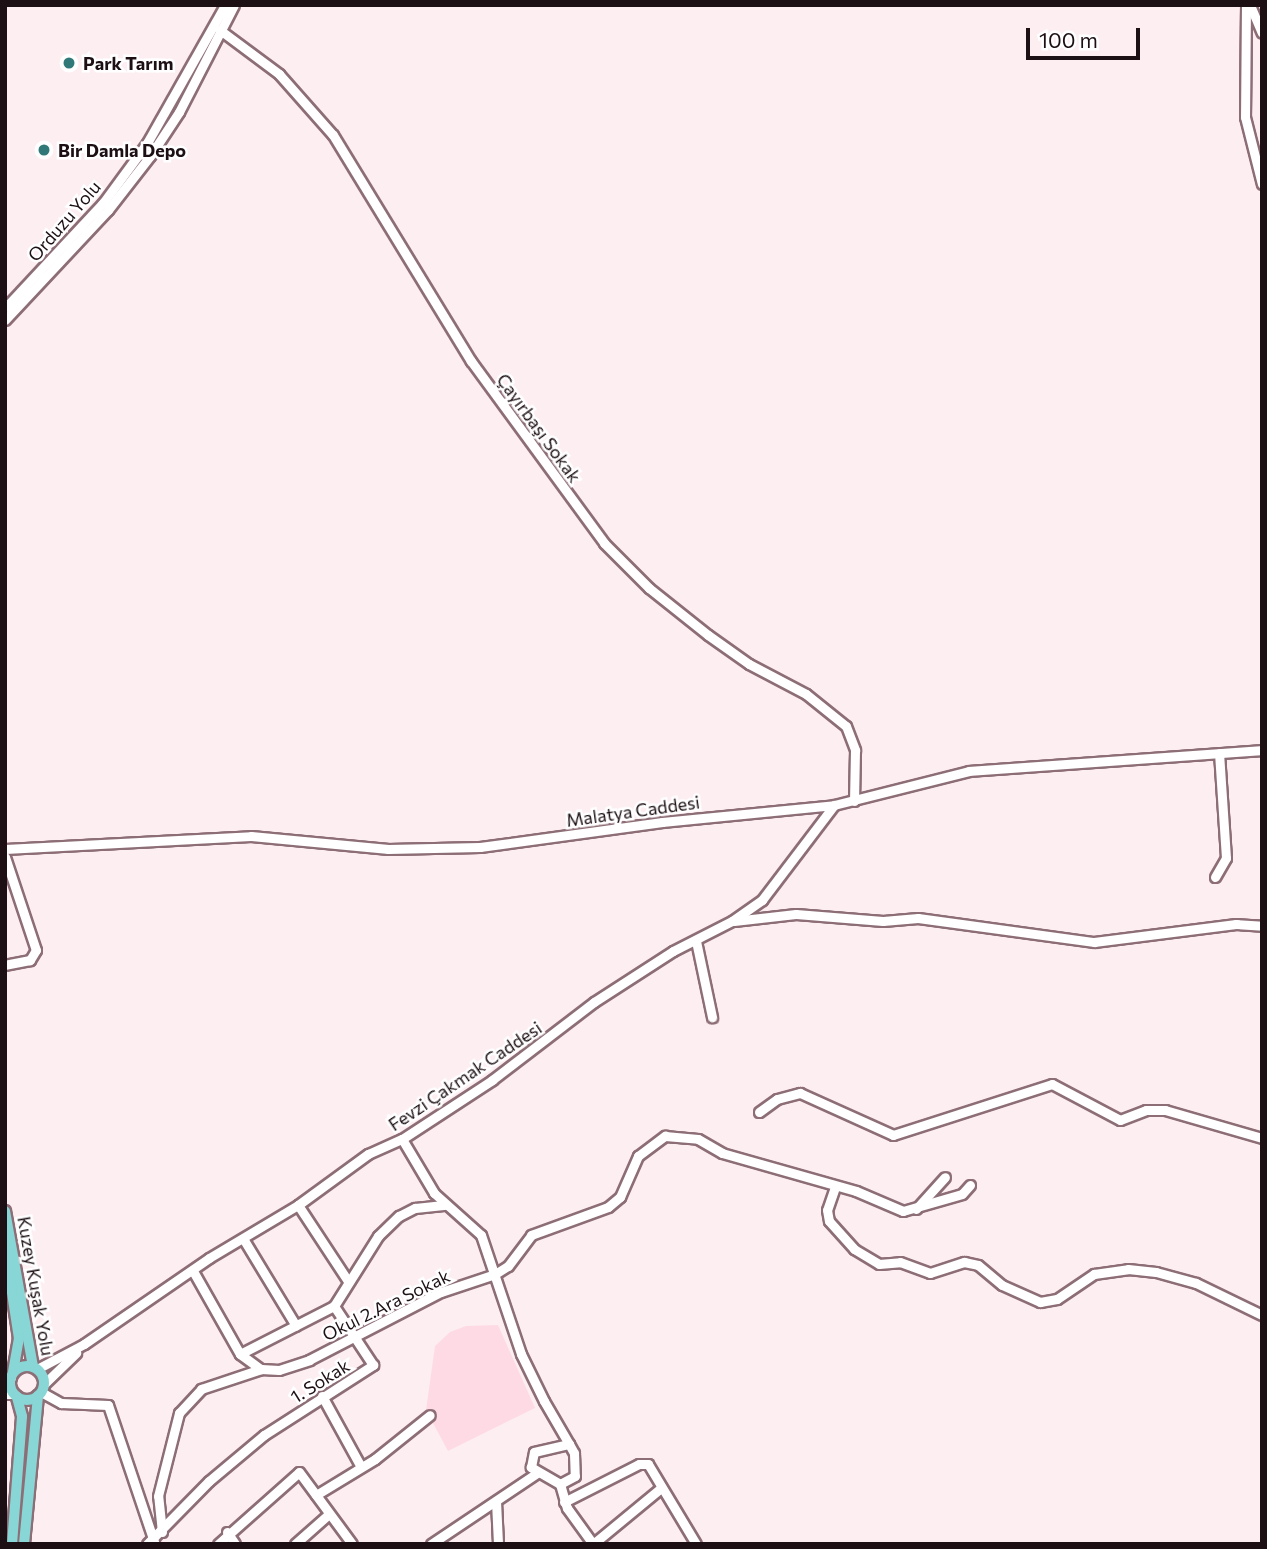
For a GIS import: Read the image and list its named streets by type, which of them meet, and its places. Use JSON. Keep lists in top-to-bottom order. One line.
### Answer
{"streets":{"main road":["Kuzey Kuşak Yolu"],"street":["Orduzu Yolu","Çayırbaşı Sokak","Malatya Caddesi","Fevzi Çakmak Caddesi","Okul 2.Ara Sokak","1. Sokak"]},"crossings":[["Çayırbaşı Sokak","Malatya Caddesi"],["Malatya Caddesi","Fevzi Çakmak Caddesi"],["Okul 2.Ara Sokak","1. Sokak"]],"places":["Park Tarım","Bir Damla Depo"],"scale_bar":"100 m"}
